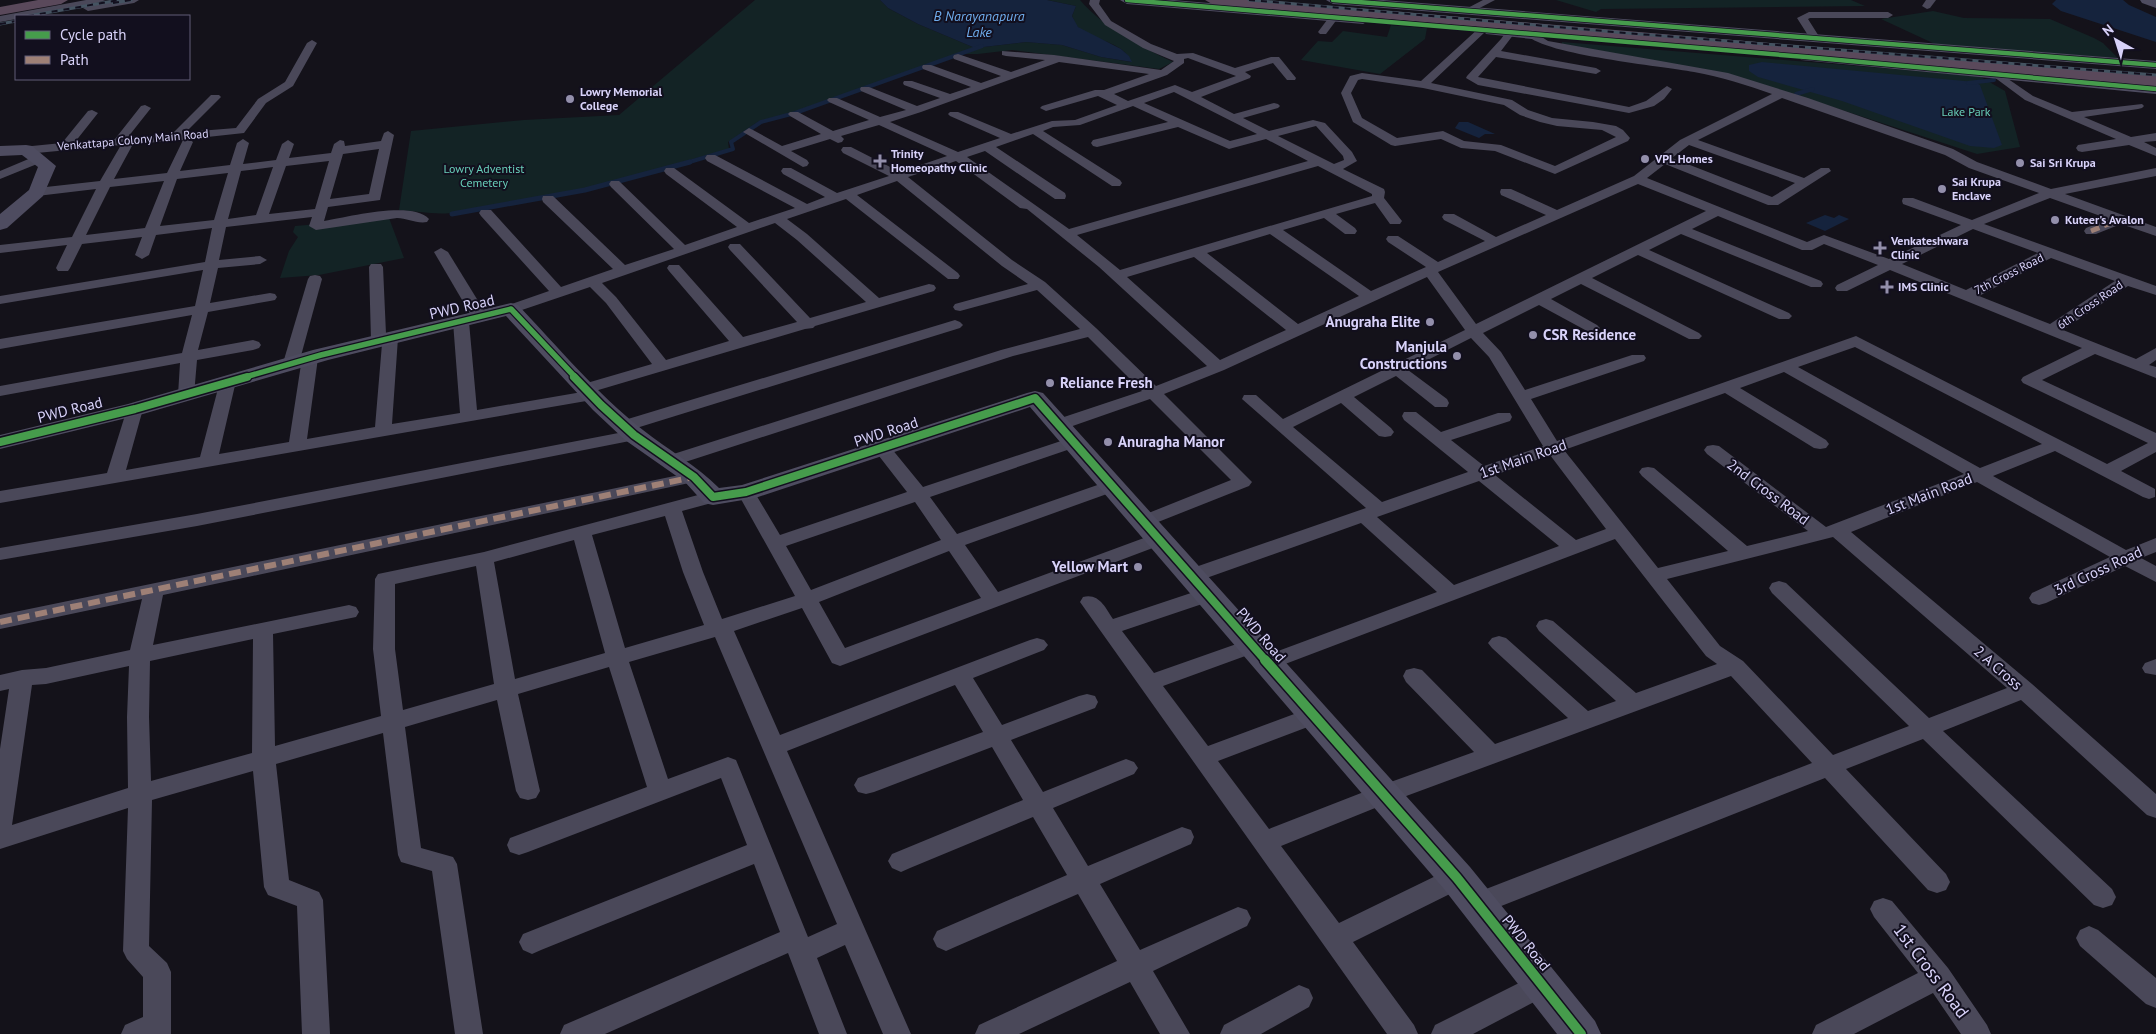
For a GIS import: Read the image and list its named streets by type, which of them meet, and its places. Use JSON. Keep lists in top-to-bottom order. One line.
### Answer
{"streets":{"street":["Venkattapa Colony Main Road","7th Cross Road","6th Cross Road","PWD Road","1st Main Road","2nd Cross Road","3rd Cross Road","2 A Cross","1st Cross Road"]},"crossings":[["PWD Road","1st Main Road"],["1st Main Road","2nd Cross Road"],["1st Main Road","2 A Cross"],["2nd Cross Road","2 A Cross"]],"water":["B Narayanapura Lake"],"parks":["Lake Park","Lowry Adventist Cemetery"],"places":{"other":["Lowry Memorial College","VPL Homes","Sai Sri Krupa","Sai Krupa Enclave","Kuteer's Avalon","Anugraha Elite","CSR Residence","Manjula Constructions","Reliance Fresh","Anuragha Manor","Yellow Mart"],"health":["Trinity Homeopathy Clinic","Venkateshwara Clinic","IMS Clinic"]},"legend":["Cycle path","Path"],"north":"top left"}
